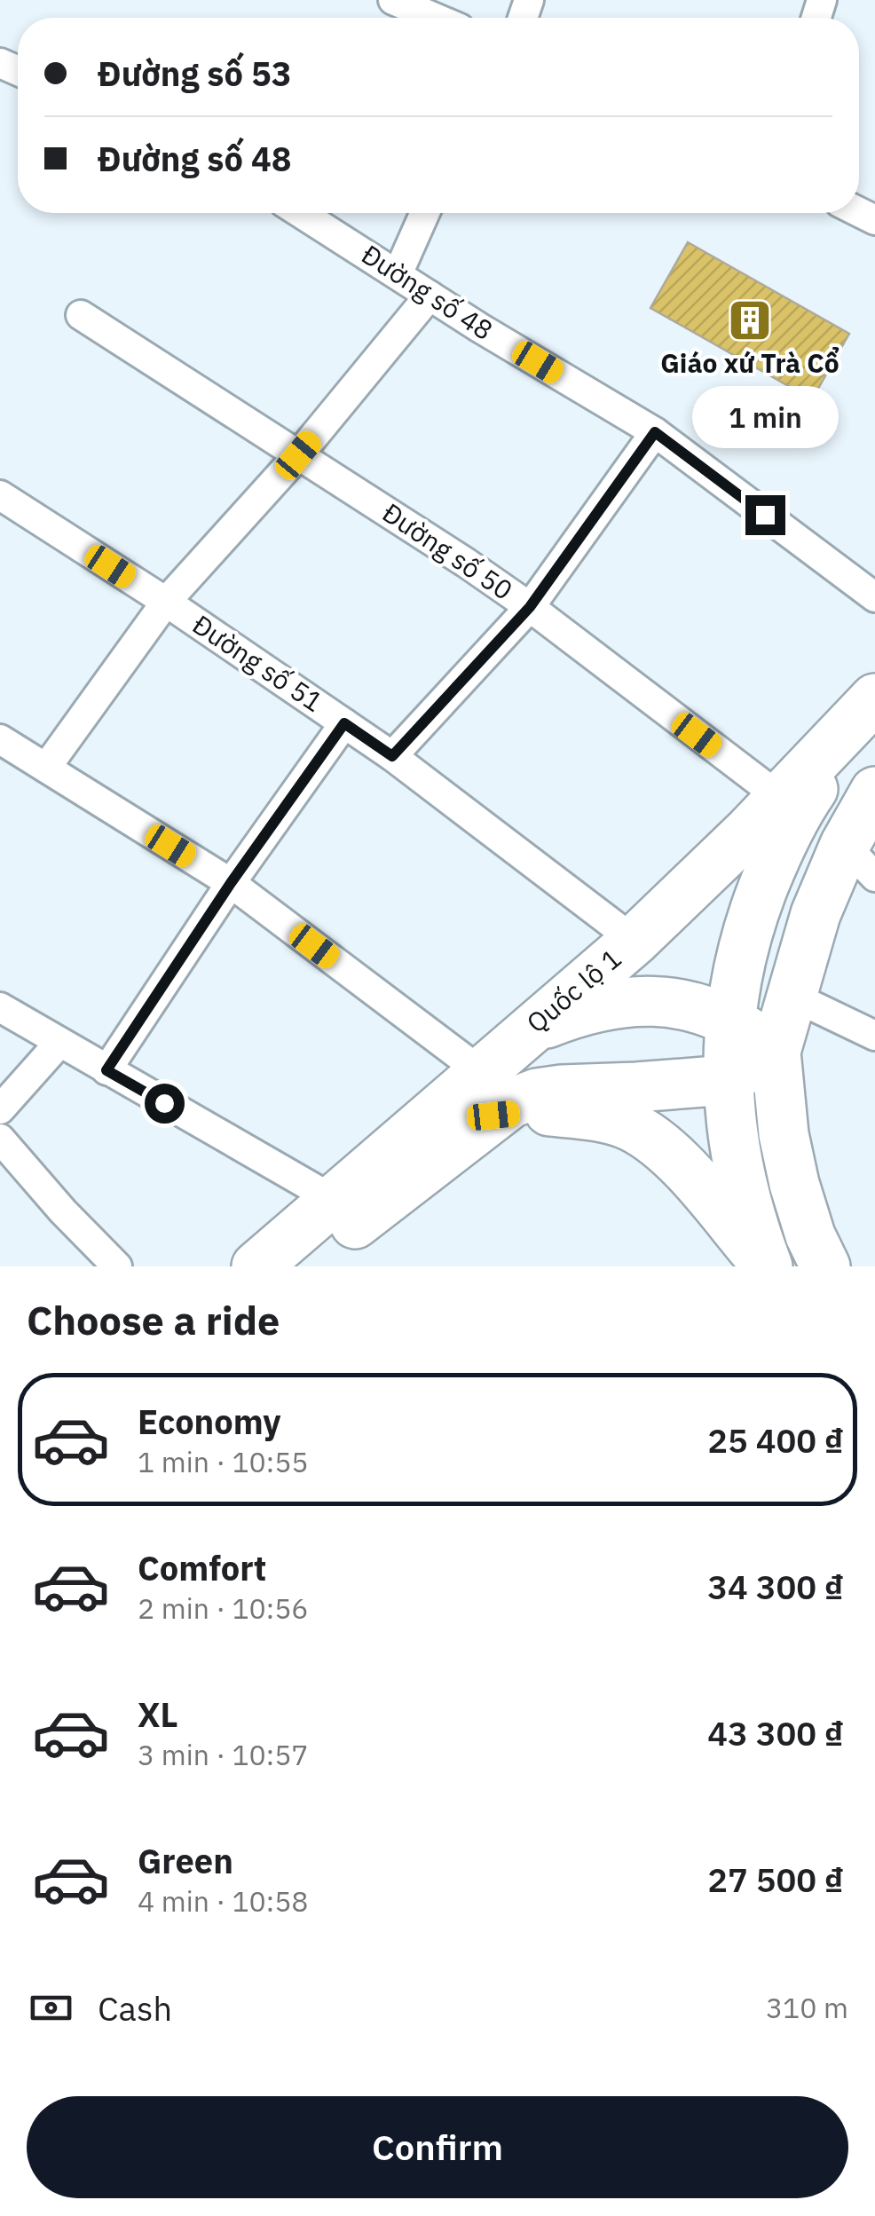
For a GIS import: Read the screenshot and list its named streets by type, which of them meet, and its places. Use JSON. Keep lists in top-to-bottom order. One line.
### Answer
{"streets":{"highway":["Quốc lộ 1"],"street":["Đường số 48","Đường số 50","Đường số 51"]},"crossings":[["Đường số 50","Quốc lộ 1"],["Đường số 51","Quốc lộ 1"]],"places":{"building":["Giáo xứ Trà Cổ"]},"page":{"banner":["Đường số 53","Đường số 48"],"bubble":"1 min","heading":"Choose a ride","list":[{"name":"Economy","note":"1 min · 10:55","value":"25 400 ₫"},{"name":"Comfort","note":"2 min · 10:56","value":"34 300 ₫"},{"name":"XL","note":"3 min · 10:57","value":"43 300 ₫"},{"name":"Green","note":"4 min · 10:58","value":"27 500 ₫"}],"pay":["Cash","310 m"],"buttons":"Confirm"}}
